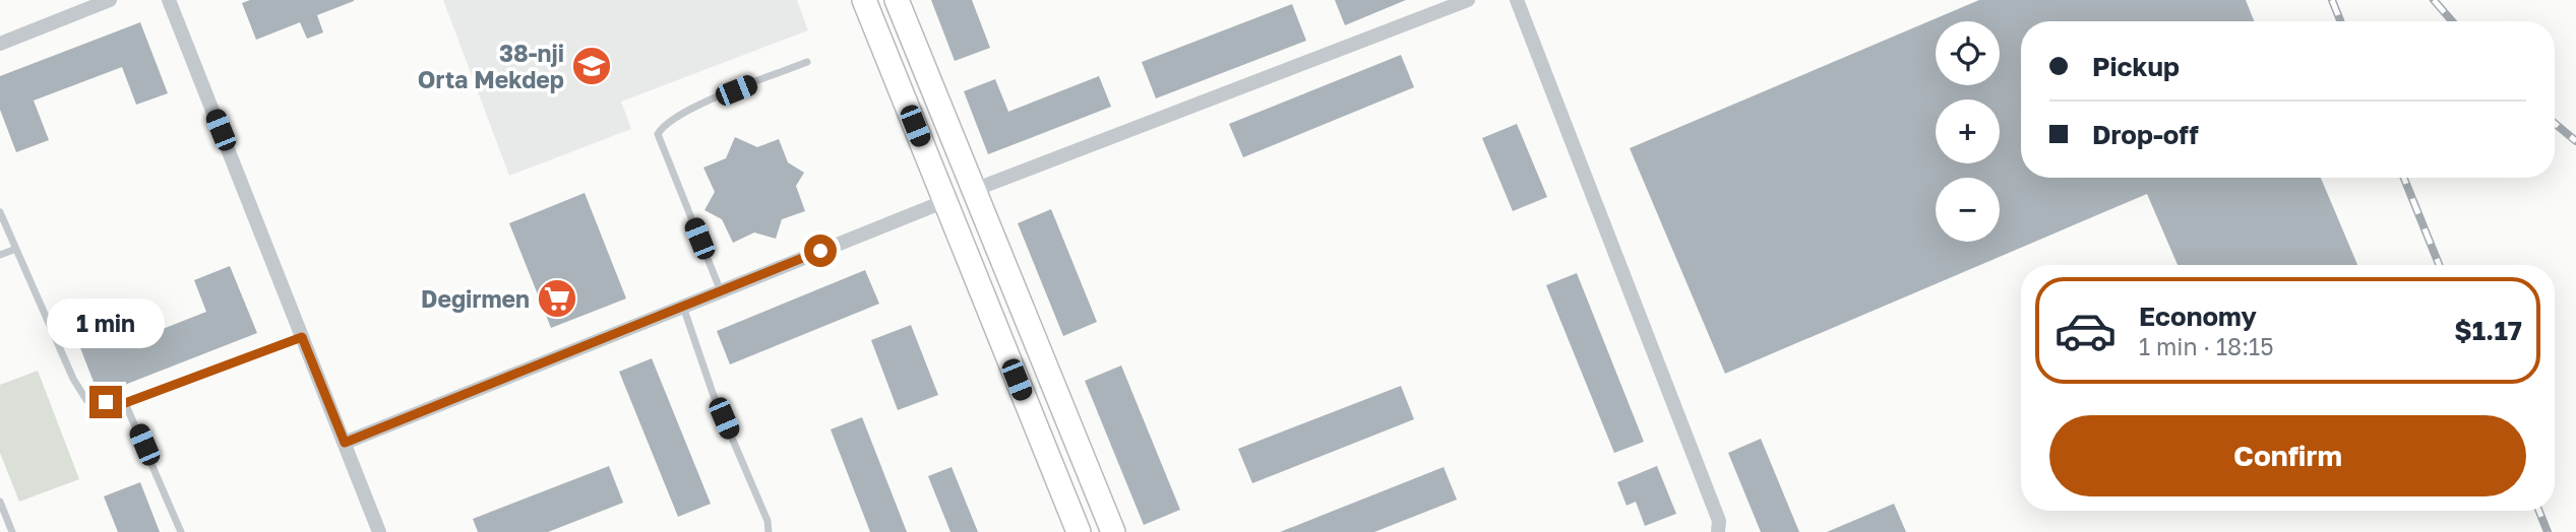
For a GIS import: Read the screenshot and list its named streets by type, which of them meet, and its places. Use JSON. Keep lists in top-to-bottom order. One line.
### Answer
{"places":{"school or university":["38-nji Orta Mekdep"],"supermarket":["Degirmen"]},"page":{"map_buttons":["+","−"],"banner":["Pickup","Drop-off"],"list":[{"name":"Economy","note":"1 min · 18:15","value":"$1.17"}],"bubble":"1 min","buttons":"Confirm"}}
